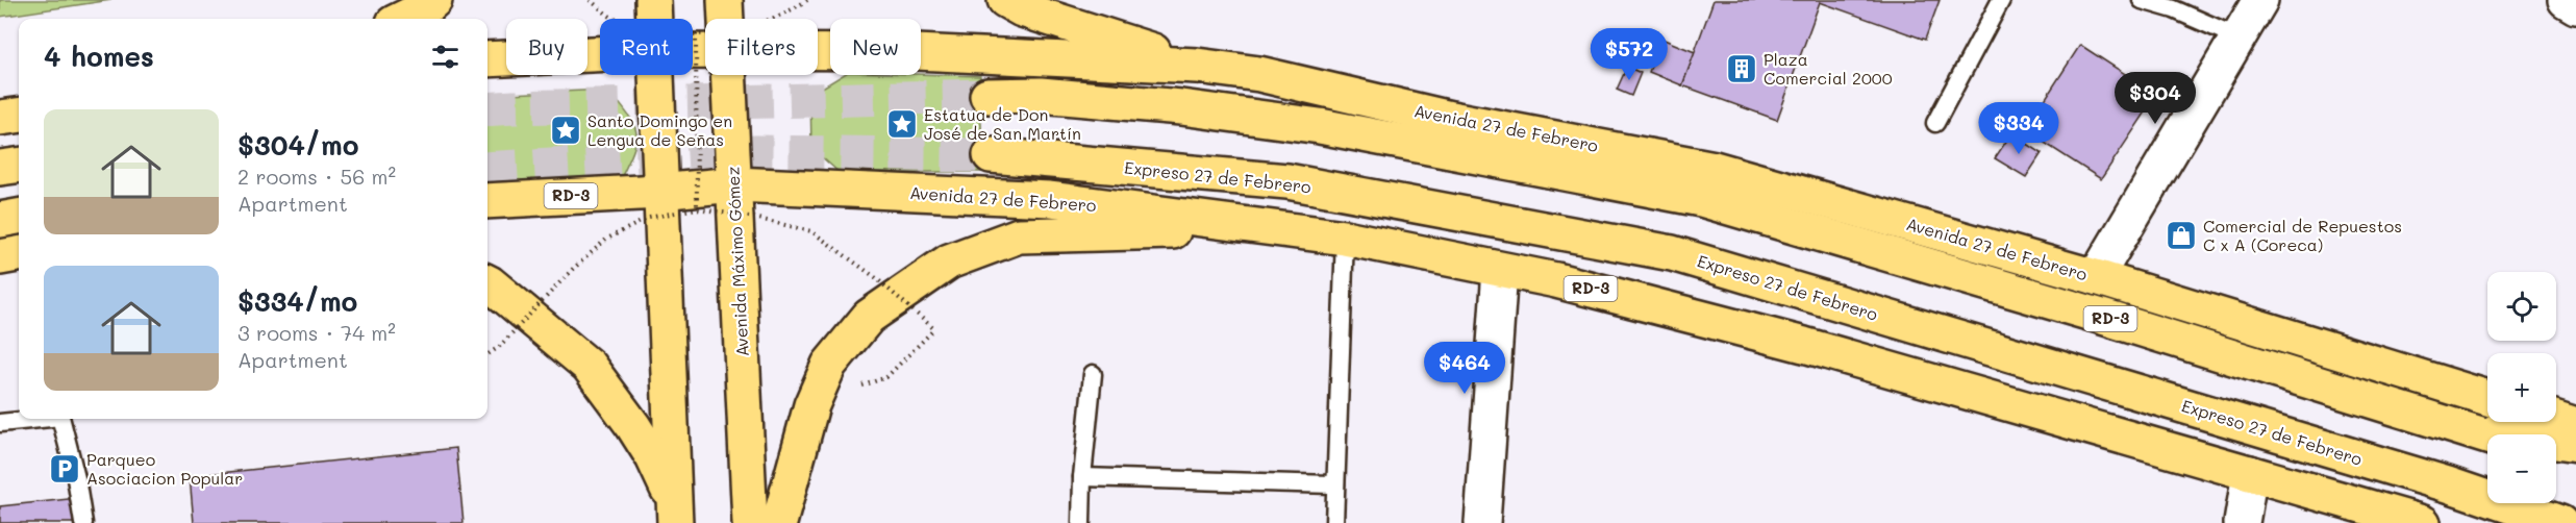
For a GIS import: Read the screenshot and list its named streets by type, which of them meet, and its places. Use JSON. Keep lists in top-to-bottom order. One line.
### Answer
{"streets":{"main road":["Avenida 27 de Febrero","Expreso 27 de Febrero","RD-3","Avenida Máximo Gómez"]},"crossings":[["Avenida 27 de Febrero","Avenida Máximo Gómez"]],"places":{"building":["Plaza Comercial 2000"],"place":["Estatua de Don José de San Martín","Santo Domingo en Lengua de Señas"],"shop":["Comercial de Repuestos C x A (Coreca)"],"parking":["Parqueo Asociacion Popular"]},"page":{"chip":["Buy","Rent","Filters","New"],"heading":"4 homes","price":["$572","$304","$334","$464"],"list":[{"name":"$304/mo","note":"2 rooms · 56 m² · Apartment"},{"name":"$334/mo","note":"3 rooms · 74 m² · Apartment"}],"map_buttons":["+","−"]}}
